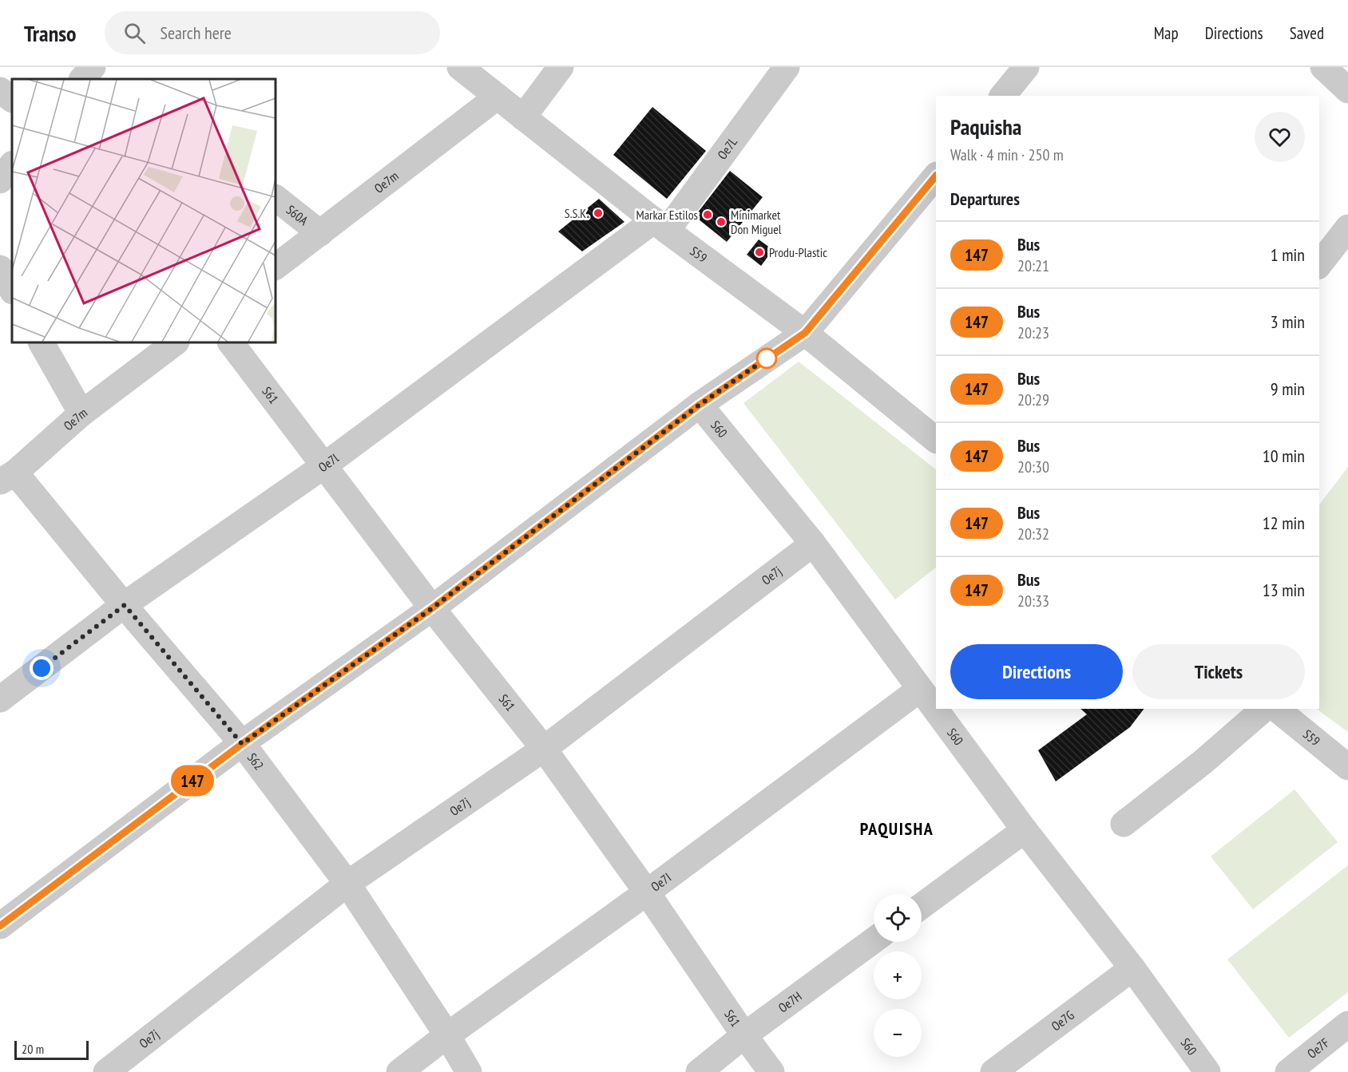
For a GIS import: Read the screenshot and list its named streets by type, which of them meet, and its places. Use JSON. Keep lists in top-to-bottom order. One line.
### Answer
{"streets":{"street":["Oe7L","Oe7m","S60A","S59","S61","S60","Oe7l","Oe7j","S62","Oe7I","Oe7H","Oe7G","Oe7F"]},"crossings":[["Oe7L","S59"],["Oe7L","Oe7l"],["Oe7m","S60A"],["Oe7m","S59"],["Oe7m","S62"],["S59","Oe7l"],["S61","Oe7l"],["S61","Oe7j"],["S61","Oe7I"],["S61","Oe7H"],["S60","Oe7j"],["S60","Oe7I"],["S60","Oe7G"],["Oe7l","S62"],["Oe7j","S62"],["S62","Oe7I"]],"districts":["PAQUISHA"],"places":["S.S.K.","Markar Estilos","Minimarket Don Miguel","Produ-Plastic"],"lines":["bus line 147"],"scale_bar":"20 m","page":{"header":"Transo","search":"Search here","nav":["Map","Directions","Saved"],"on_map":"147","heading":[["Paquisha","Walk · 4 min · 250 m"],"Departures"],"list":[{"mark":"147","name":"Bus","note":"20:21","value":"1 min"},{"mark":"147","name":"Bus","note":"20:23","value":"3 min"},{"mark":"147","name":"Bus","note":"20:29","value":"9 min"},{"mark":"147","name":"Bus","note":"20:30","value":"10 min"},{"mark":"147","name":"Bus","note":"20:32","value":"12 min"},{"mark":"147","name":"Bus","note":"20:33","value":"13 min"}],"buttons":["Directions","Tickets"],"map_buttons":["+","−"],"scale":"20 m"}}
